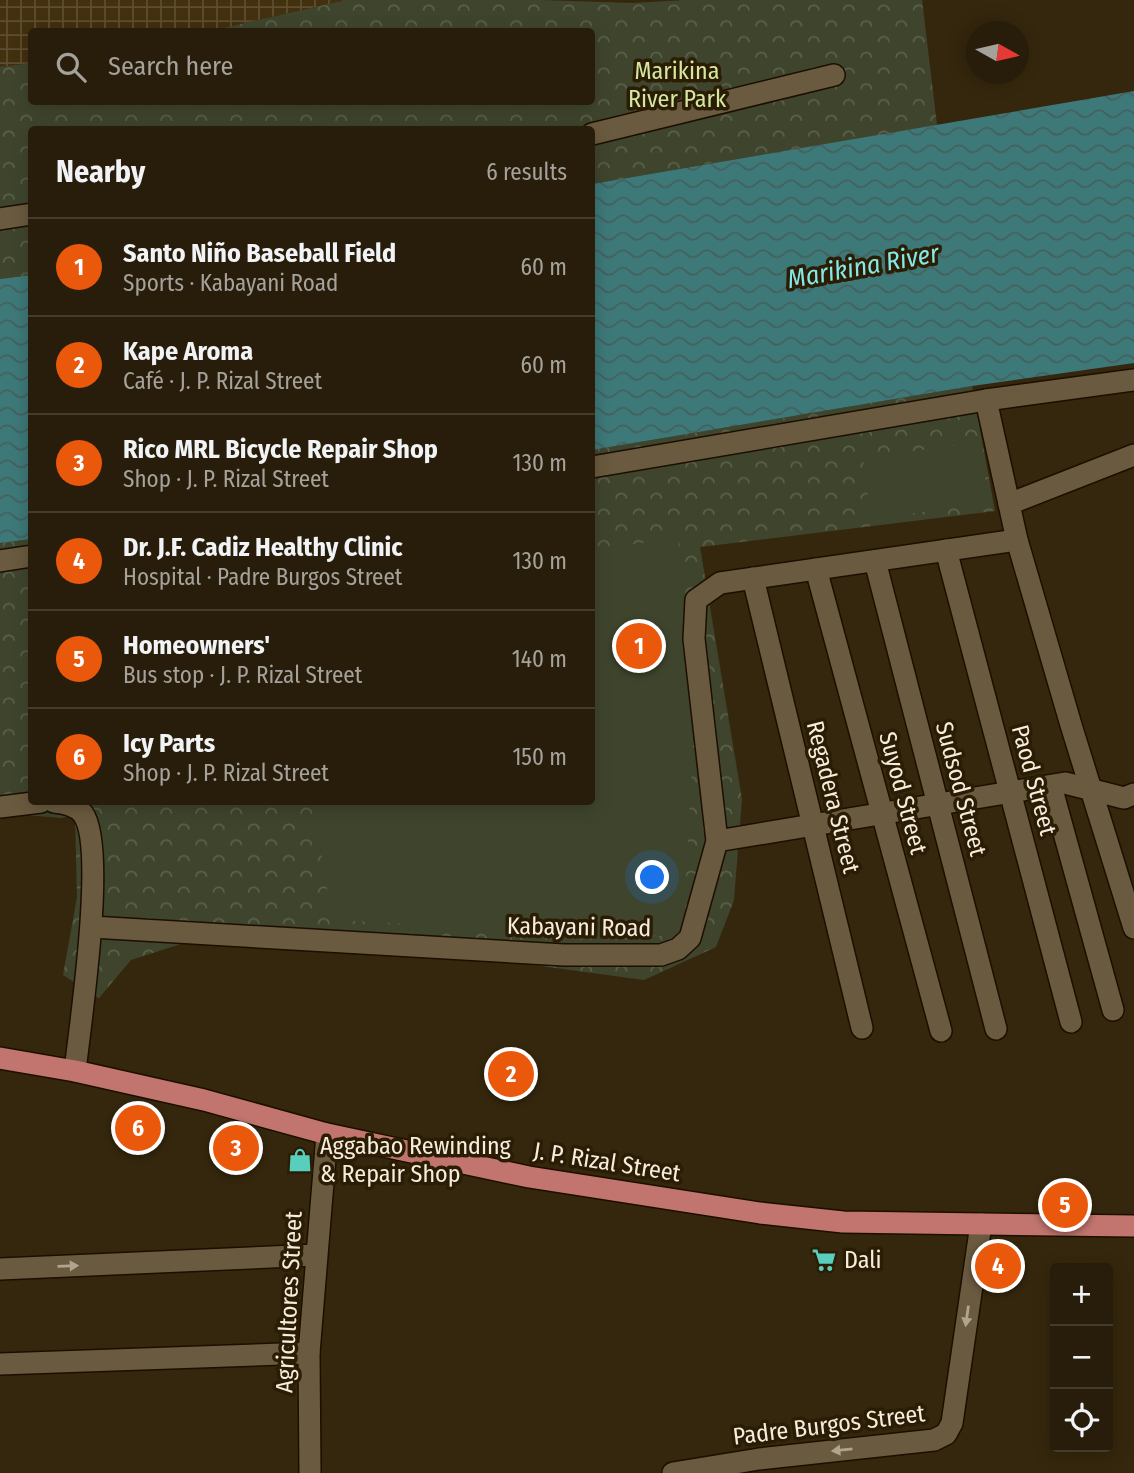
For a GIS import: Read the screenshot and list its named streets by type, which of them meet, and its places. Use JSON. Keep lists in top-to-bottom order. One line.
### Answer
{"streets":{"main road":["J. P. Rizal Street"],"street":["Paod Street","Sudsod Street","Suyod Street","Regadera Street","Kabayani Road","Agricultores Street","Padre Burgos Street"]},"crossings":[["Regadera Street","Kabayani Road"],["J. P. Rizal Street","Agricultores Street"],["J. P. Rizal Street","Padre Burgos Street"]],"one_way":["Padre Burgos Street"],"water":["Marikina River"],"parks":["Marikina River Park"],"places":{"shop":["Aggabao Rewinding & Repair Shop"],"supermarket":["Dali"]},"north":"right","page":{"search":"Search here","heading":["Nearby","6 results"],"list":[{"mark":"1","name":"Santo Niño Baseball Field","note":"Sports · Kabayani Road","value":"60 m"},{"mark":"2","name":"Kape Aroma","note":"Café · J. P. Rizal Street","value":"60 m"},{"mark":"3","name":"Rico MRL Bicycle Repair Shop","note":"Shop · J. P. Rizal Street","value":"130 m"},{"mark":"4","name":"Dr. J.F. Cadiz Healthy Clinic","note":"Hospital · Padre Burgos Street","value":"130 m"},{"mark":"5","name":"Homeowners'","note":"Bus stop · J. P. Rizal Street","value":"140 m"},{"mark":"6","name":"Icy Parts","note":"Shop · J. P. Rizal Street","value":"150 m"}],"pins":["1","2","6","3","5","4"],"map_buttons":["+","−"]}}
